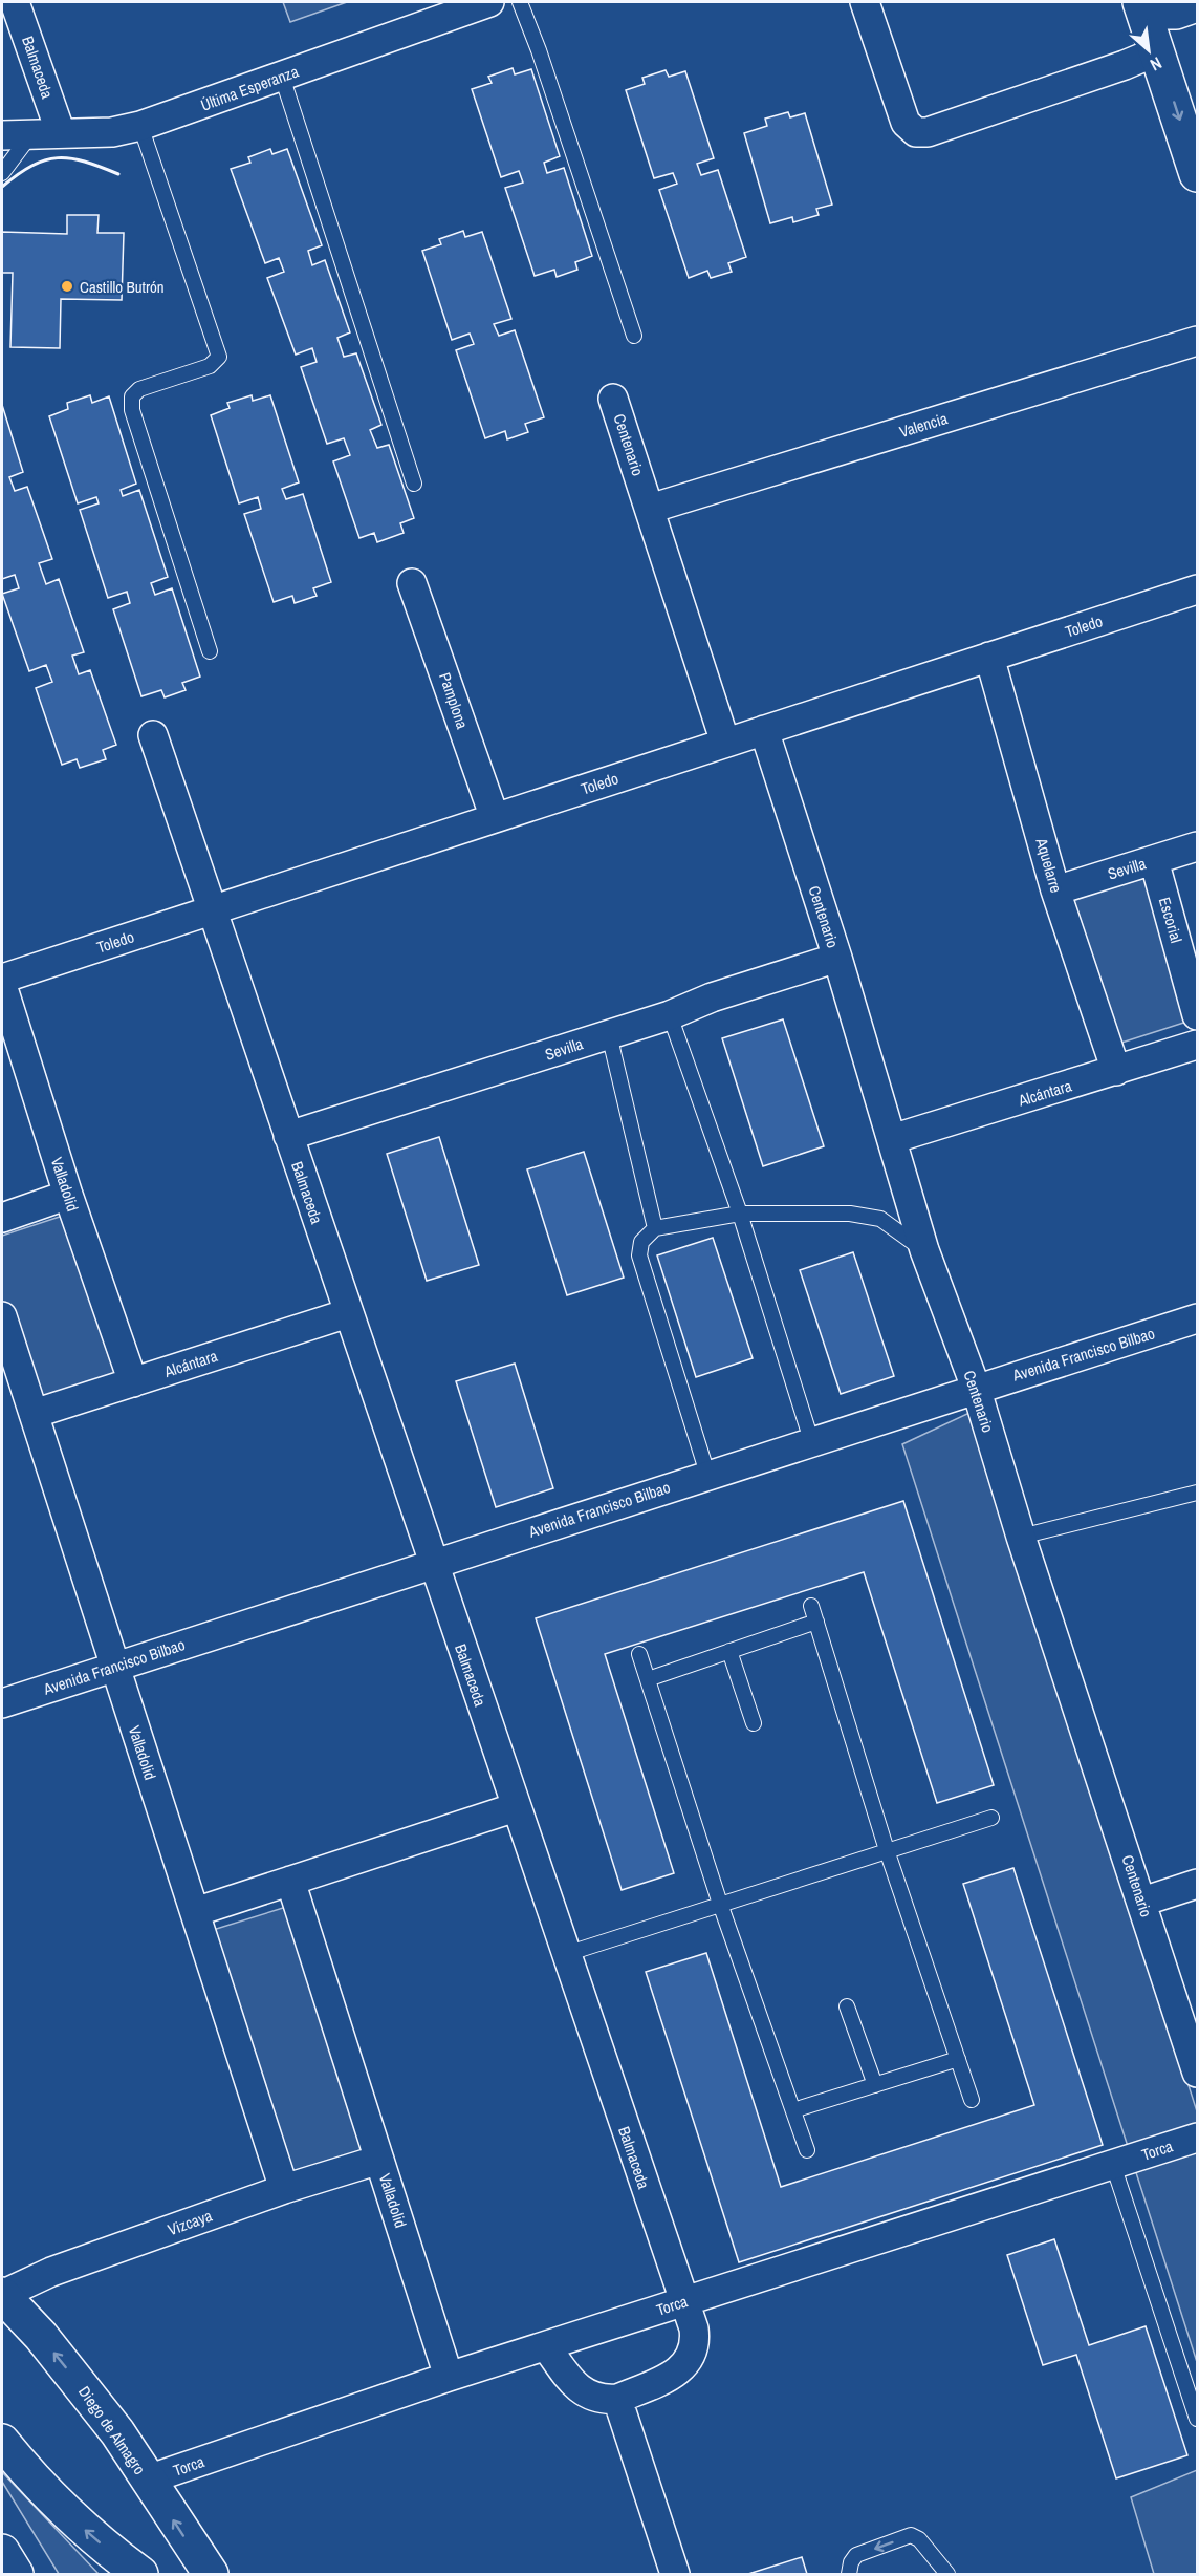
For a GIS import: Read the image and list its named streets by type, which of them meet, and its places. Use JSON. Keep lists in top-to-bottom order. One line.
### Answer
{"streets":{"main road":["Diego de Almagro"],"street":["Balmaceda","Última Esperanza","Valencia","Centenario","Toledo","Pamplona","Aquelarre","Sevilla","Escorial","Alcántara","Valladolid","Avenida Francisco Bilbao","Torca","Vizcaya"]},"crossings":[["Balmaceda","Última Esperanza"],["Balmaceda","Toledo"],["Balmaceda","Sevilla"],["Balmaceda","Alcántara"],["Balmaceda","Avenida Francisco Bilbao"],["Balmaceda","Torca"],["Valencia","Centenario"],["Centenario","Toledo"],["Centenario","Sevilla"],["Centenario","Alcántara"],["Centenario","Avenida Francisco Bilbao"],["Toledo","Pamplona"],["Toledo","Aquelarre"],["Aquelarre","Sevilla"],["Aquelarre","Alcántara"],["Sevilla","Escorial"],["Alcántara","Valladolid"],["Valladolid","Avenida Francisco Bilbao"],["Valladolid","Torca"],["Valladolid","Vizcaya"],["Torca","Diego de Almagro"],["Vizcaya","Diego de Almagro"]],"places":["Castillo Butrón"],"north":"bottom right"}
